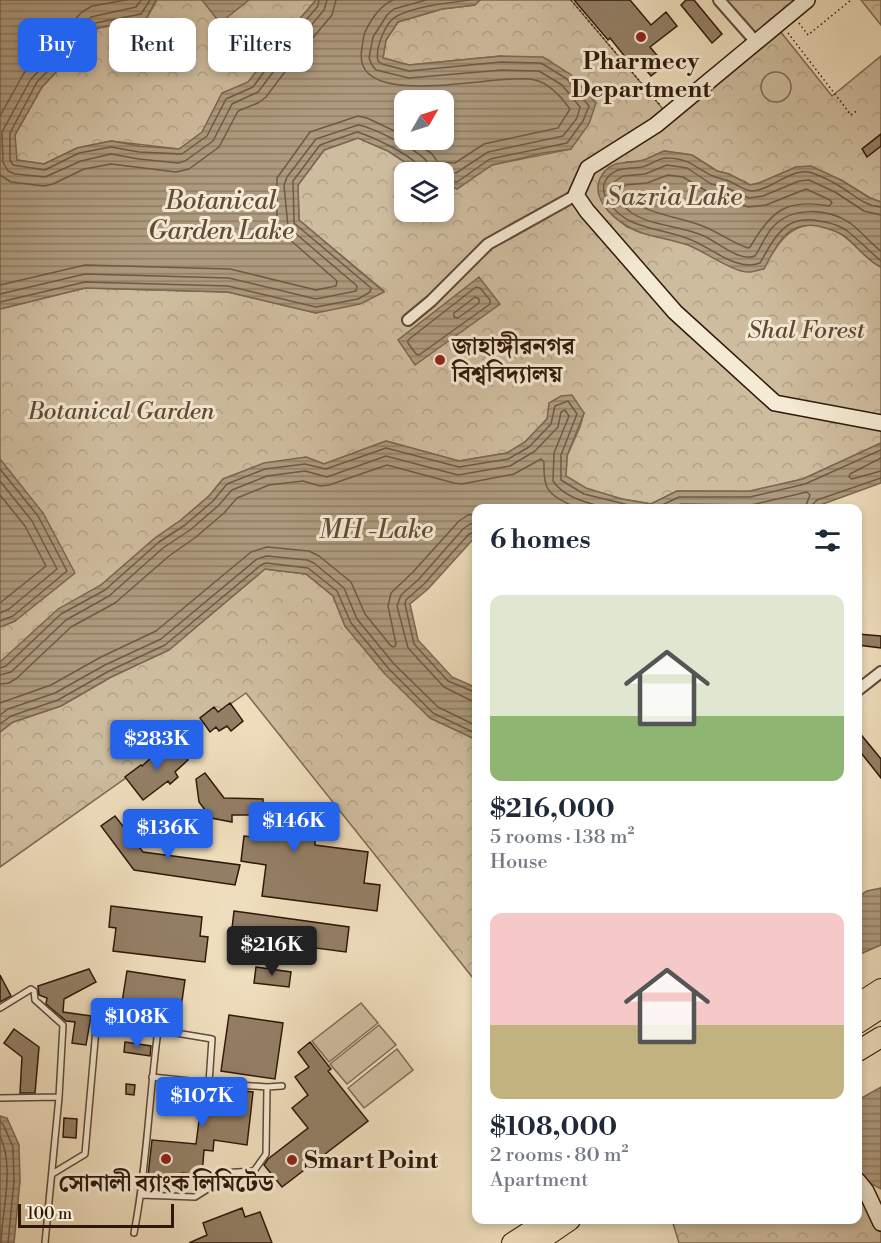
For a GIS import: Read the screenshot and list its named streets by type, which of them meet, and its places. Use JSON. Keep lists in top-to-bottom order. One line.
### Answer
{"water":["Sazria Lake","Botanical Garden Lake","MH -Lake"],"parks":["Shal Forest","Botanical Garden"],"places":["Pharmecy Department","জাহাঙ্গীরনগর বিশ্ববিদ্যালয়","সোনালী ব্যাংক লিমিটেড","Smart Point"],"scale_bar":"100 m","north":"top right","page":{"chip":["Buy","Rent","Filters"],"heading":"6 homes","list":[{"name":"$216,000","note":"5 rooms · 138 m² · House"},{"name":"$108,000","note":"2 rooms · 80 m² · Apartment"}],"price":["$283K","$146K","$136K","$216K","$108K","$107K"],"scale":"100 m"}}
